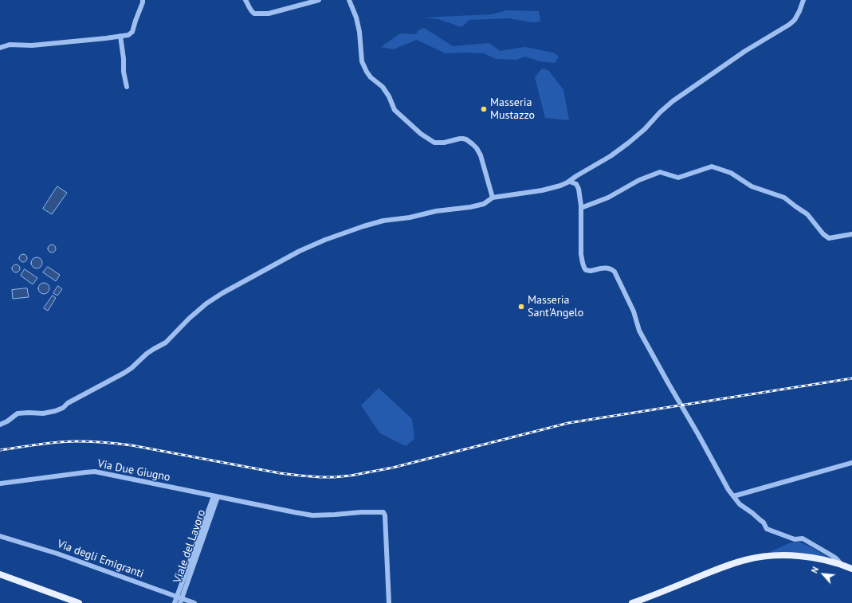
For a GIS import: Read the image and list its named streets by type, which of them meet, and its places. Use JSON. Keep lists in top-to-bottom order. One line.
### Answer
{"streets":{"street":["Via Due Giugno","Via degli Emigranti"]},"places":["Masseria Mustazzo","Masseria Sant'Angelo"],"north":"top left"}
